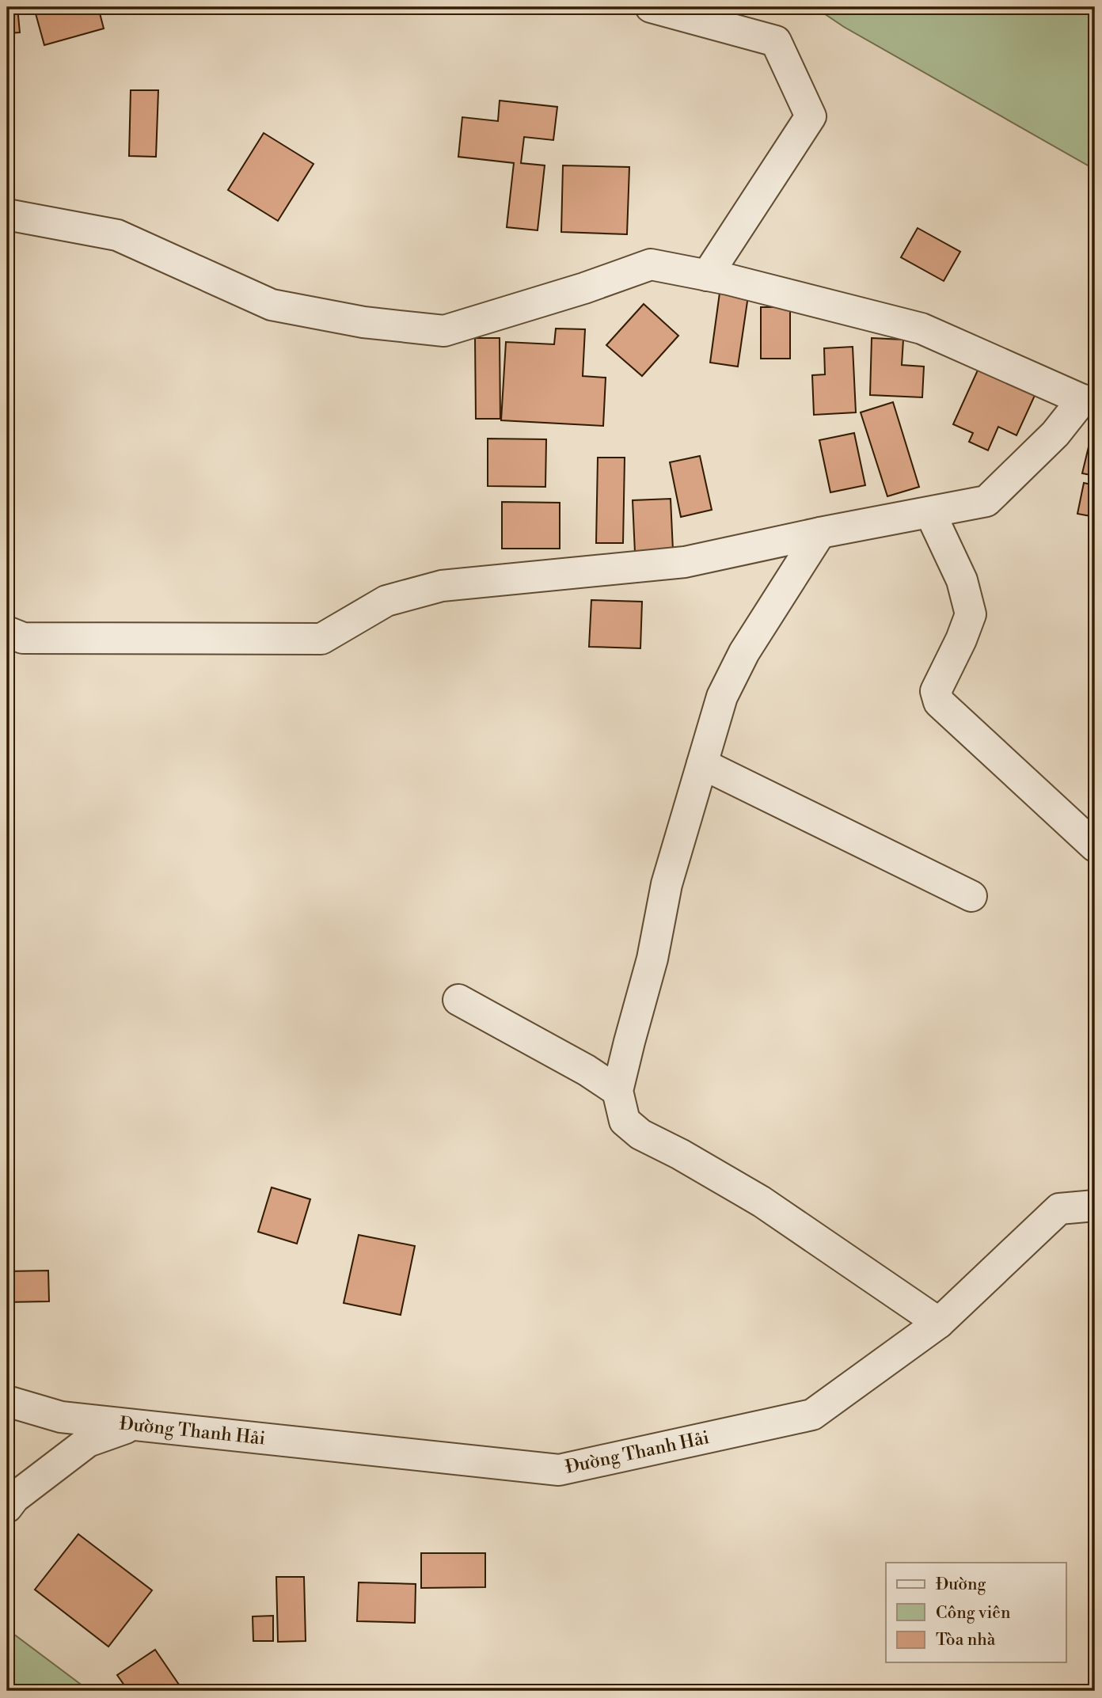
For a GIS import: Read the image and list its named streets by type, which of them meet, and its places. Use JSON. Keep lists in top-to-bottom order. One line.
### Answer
{"streets":{"street":["Đường Thanh Hải"]},"legend":["Đường","Công viên","Tòa nhà"]}
